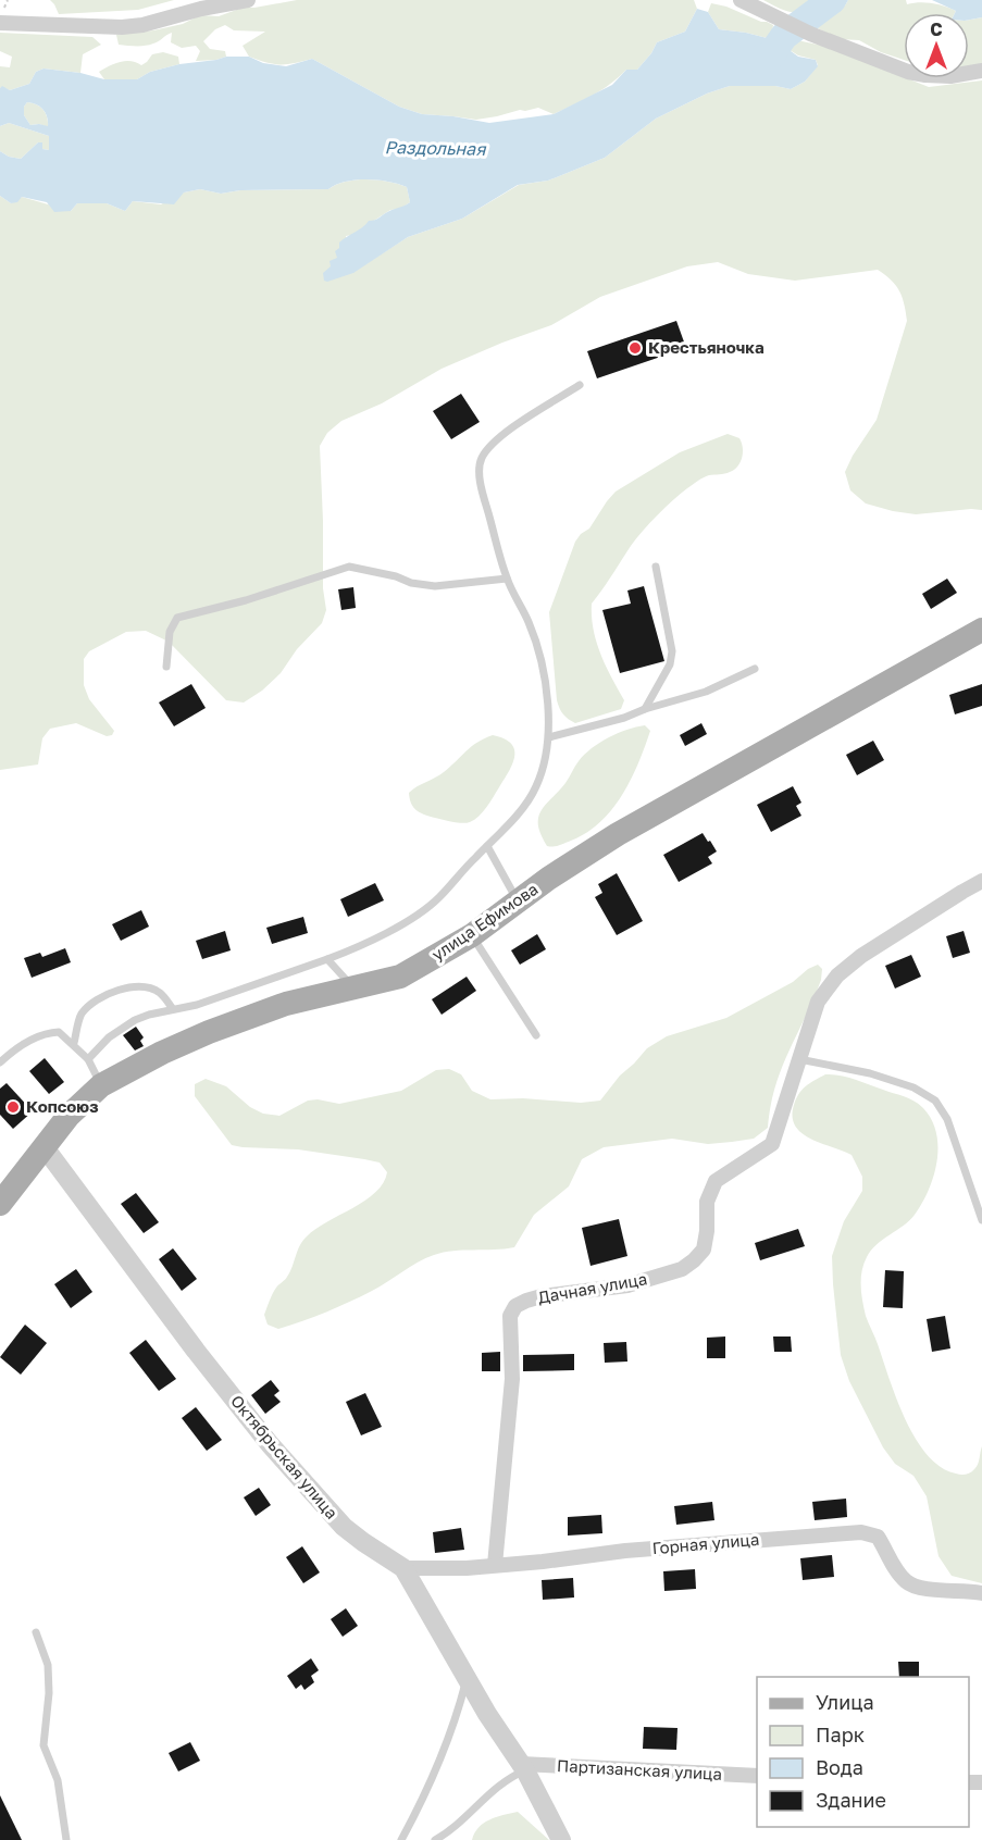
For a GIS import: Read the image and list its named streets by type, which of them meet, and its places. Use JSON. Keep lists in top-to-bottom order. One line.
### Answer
{"streets":{"main road":["улица Ефимова"],"street":["Дачная улица","Октябрьская улица","Горная улица","Партизанская улица"]},"crossings":[["улица Ефимова","Октябрьская улица"],["Дачная улица","Горная улица"],["Октябрьская улица","Горная улица"],["Октябрьская улица","Партизанская улица"]],"water":["Раздольная"],"places":["Крестьяночка","Копсоюз"],"legend":["Улица","Парк","Вода","Здание"],"north":"top"}
